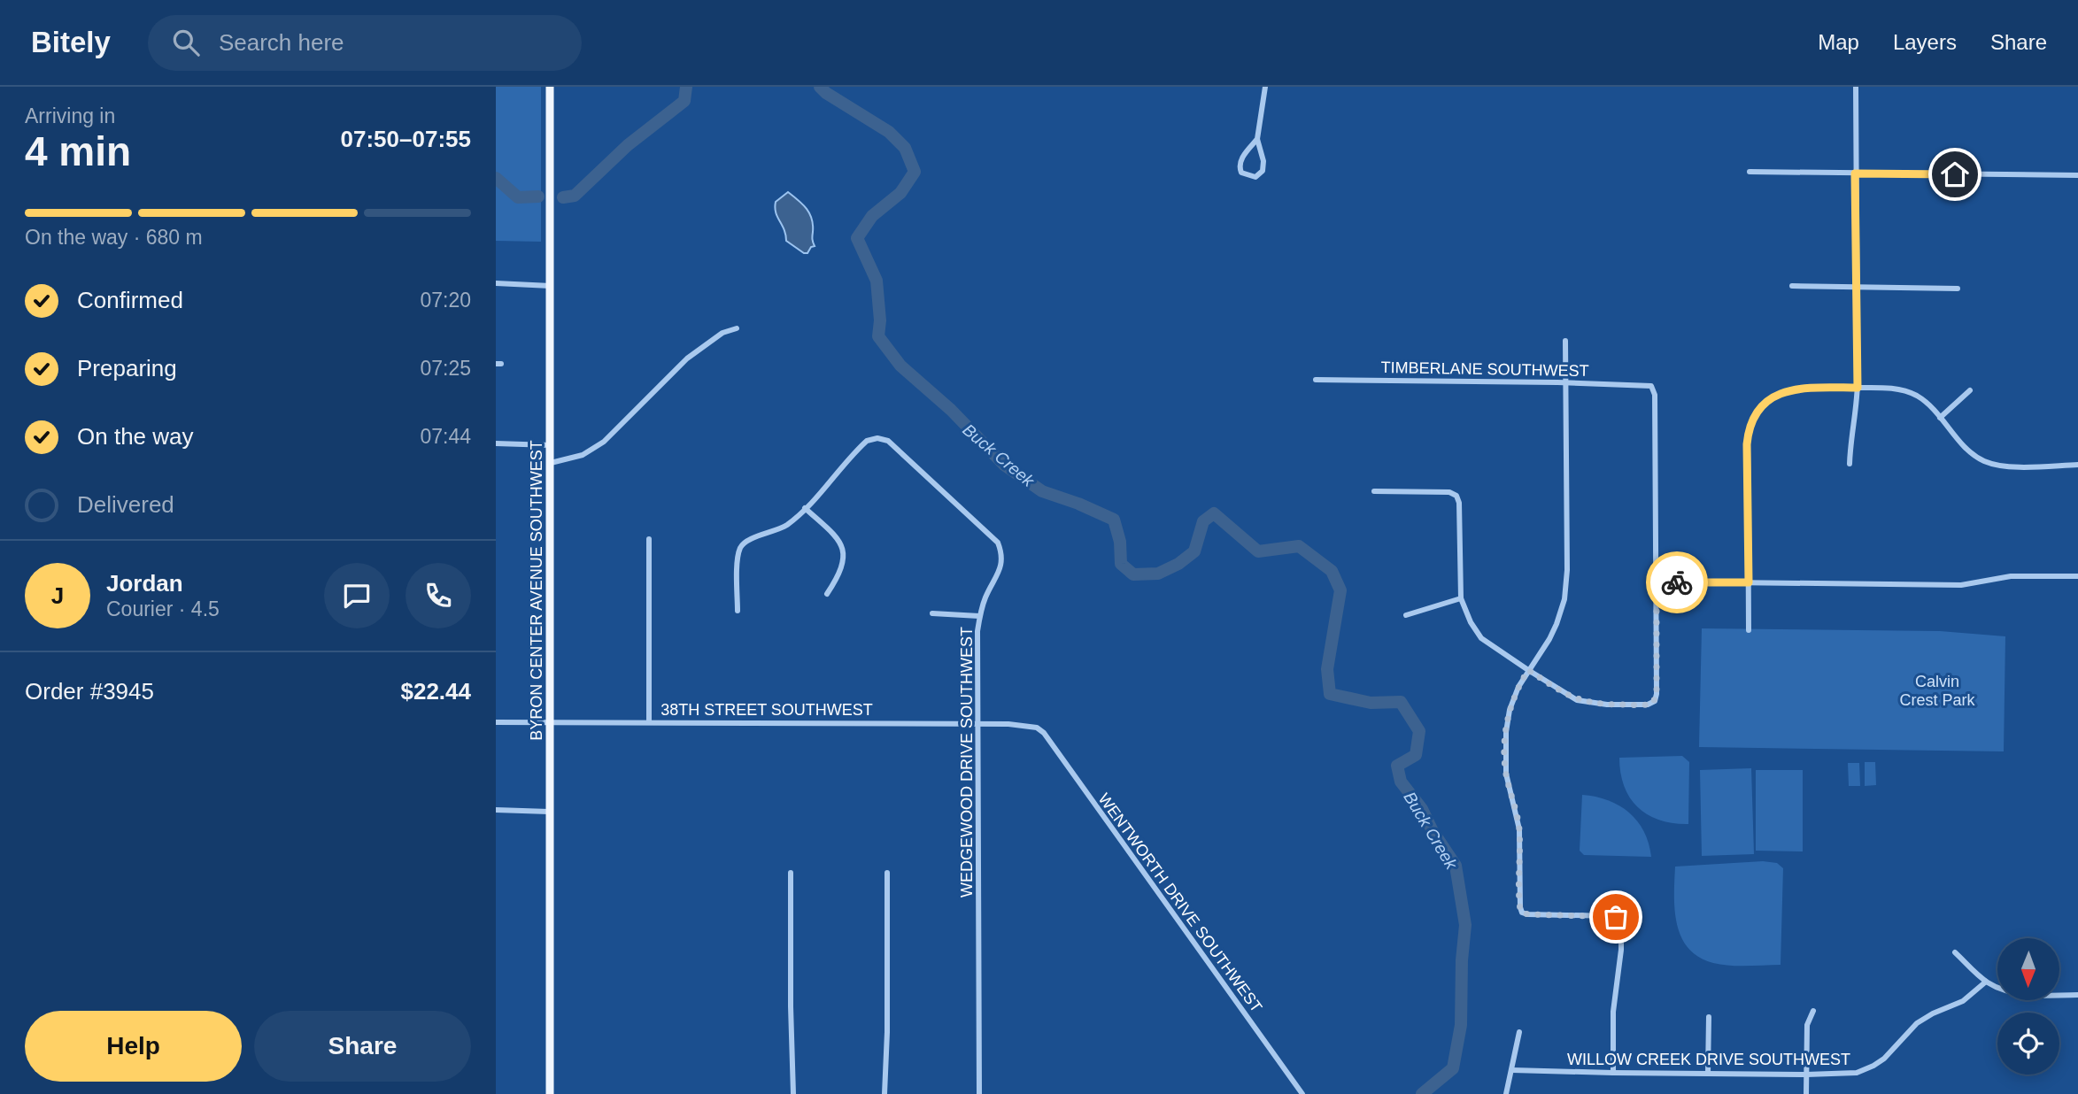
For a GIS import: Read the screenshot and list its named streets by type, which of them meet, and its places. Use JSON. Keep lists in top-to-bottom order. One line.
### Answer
{"streets":{"main road":["BYRON CENTER AVENUE SOUTHWEST"],"street":["TIMBERLANE SOUTHWEST","38TH STREET SOUTHWEST","WEDGEWOOD DRIVE SOUTHWEST","WENTWORTH DRIVE SOUTHWEST","WILLOW CREEK DRIVE SOUTHWEST"]},"crossings":[["BYRON CENTER AVENUE SOUTHWEST","38TH STREET SOUTHWEST"],["38TH STREET SOUTHWEST","WEDGEWOOD DRIVE SOUTHWEST"],["38TH STREET SOUTHWEST","WENTWORTH DRIVE SOUTHWEST"]],"water":["Buck Creek"],"parks":["Calvin Crest Park"],"north":"bottom","page":{"header":"Bitely","search":"Search here","nav":["Map","Layers","Share"],"heading":["4 min","Arriving in","07:50–07:55"],"panel":["Jordan","Courier · 4.5","Order #3945","$22.44"],"bar":"On the way · 680 m","list":[["Confirmed","07:20"],["Preparing","07:25"],["On the way","07:44"],"Delivered"],"round":"J","buttons":["Help","Share"]}}
